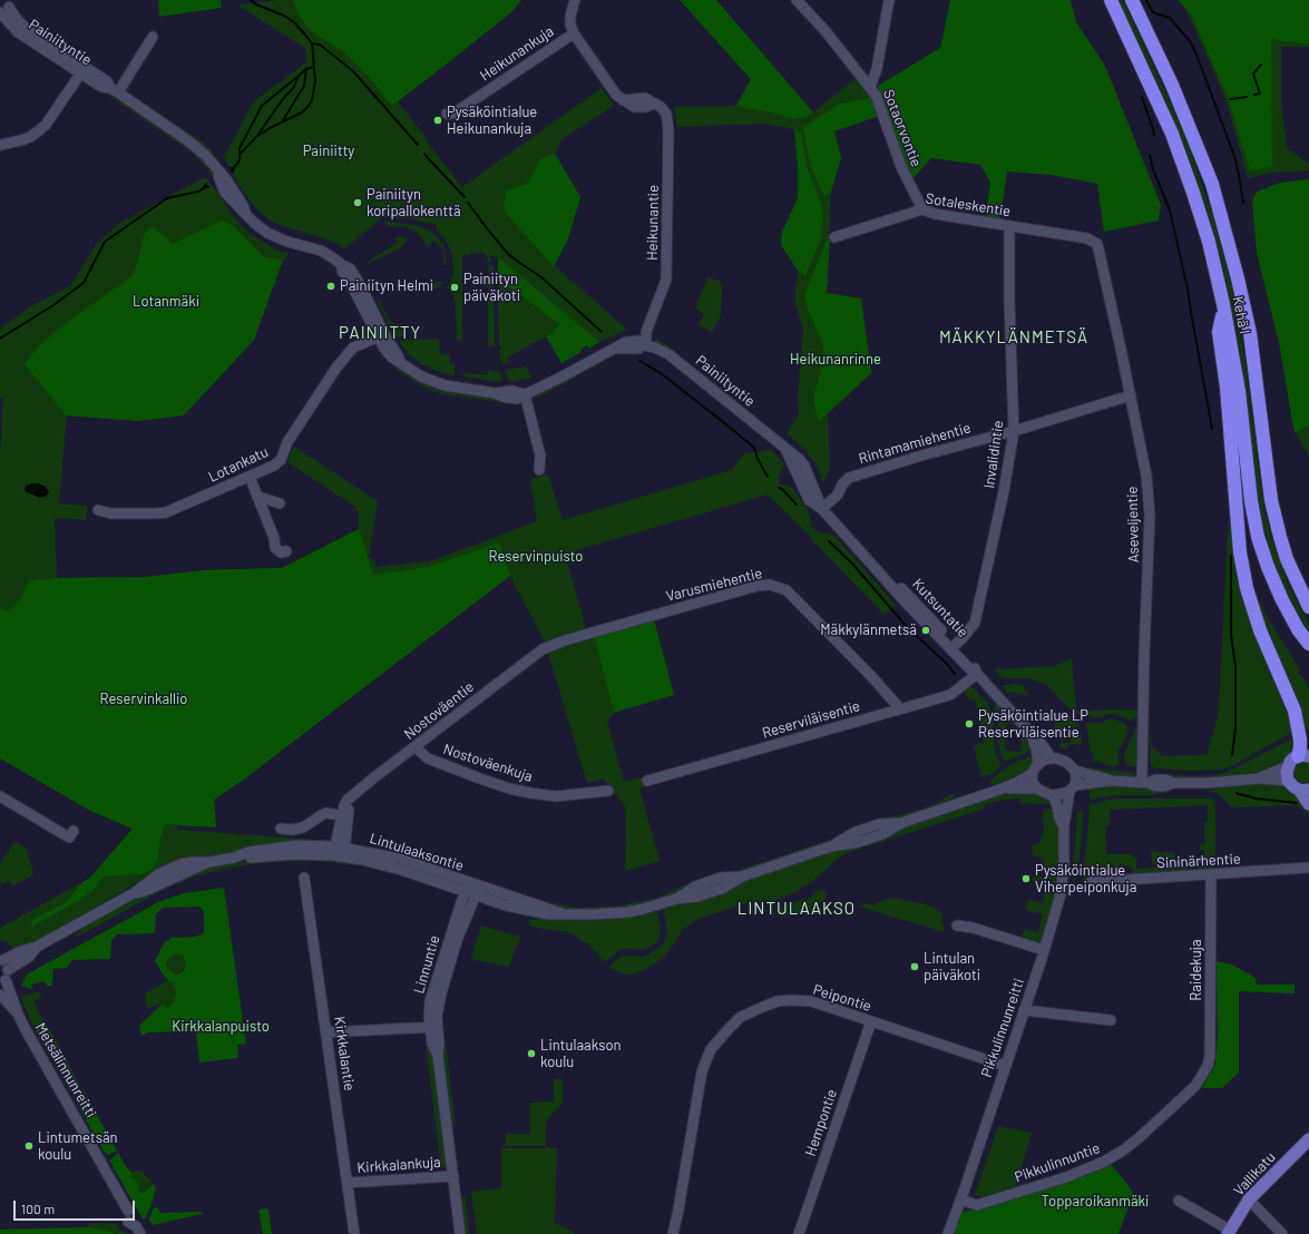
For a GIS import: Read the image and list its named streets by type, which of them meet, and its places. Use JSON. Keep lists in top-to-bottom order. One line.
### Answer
{"streets":{"highway":["Kehä I"],"main road":["Vallikatu"],"street":["Painiityntie","Heikunankuja","Sotaorvontie","Sotaleskentie","Heikunantie","Rintamamiehentie","Invalidintie","Lotankatu","Aseveljentie","Varusmiehentie","Kutsuntatie","Nostoväentie","Reserviläisentie","Nostoväenkuja","Lintulaaksontie","Sininärhentie","Linnuntie","Raidekuja","Peipontie","Pikkulinnunreitti","Kirkkalantie","Metsälinnunreitti","Hempontie","Pikkulinnuntie","Kirkkalankuja"]},"crossings":[["Painiityntie","Heikunantie"],["Painiityntie","Rintamamiehentie"],["Painiityntie","Lotankatu"],["Painiityntie","Kutsuntatie"],["Heikunankuja","Heikunantie"],["Sotaorvontie","Sotaleskentie"],["Sotaleskentie","Invalidintie"],["Sotaleskentie","Aseveljentie"],["Rintamamiehentie","Invalidintie"],["Rintamamiehentie","Aseveljentie"],["Rintamamiehentie","Kutsuntatie"],["Invalidintie","Kutsuntatie"],["Varusmiehentie","Nostoväentie"],["Varusmiehentie","Reserviläisentie"],["Kutsuntatie","Reserviläisentie"],["Kutsuntatie","Lintulaaksontie"],["Kutsuntatie","Pikkulinnunreitti"],["Nostoväentie","Nostoväenkuja"],["Nostoväentie","Lintulaaksontie"],["Lintulaaksontie","Linnuntie"],["Lintulaaksontie","Pikkulinnunreitti"],["Lintulaaksontie","Metsälinnunreitti"],["Sininärhentie","Raidekuja"],["Linnuntie","Kirkkalankuja"],["Raidekuja","Pikkulinnuntie"],["Peipontie","Pikkulinnunreitti"],["Peipontie","Hempontie"],["Pikkulinnunreitti","Pikkulinnuntie"],["Kirkkalantie","Kirkkalankuja"]],"districts":["PAINIITTY","MÄKKYLÄNMETSÄ","LINTULAAKSO"],"parks":["Painiitty","Lotanmäki","Heikunanrinne","Reservinpuisto","Reservinkallio","Kirkkalanpuisto","Topparoikanmäki"],"places":["Pysäköintialue Heikunankuja","Painiityn koripallokenttä","Painiityn Helmi","Painiityn päiväkoti","Mäkkylänmetsä","Pysäköintialue LP Reserviläisentie","Pysäköintialue Viherpeiponkuja","Lintulan päiväkoti","Lintulaakson koulu","Lintumetsän koulu"],"scale_bar":"100 m"}
